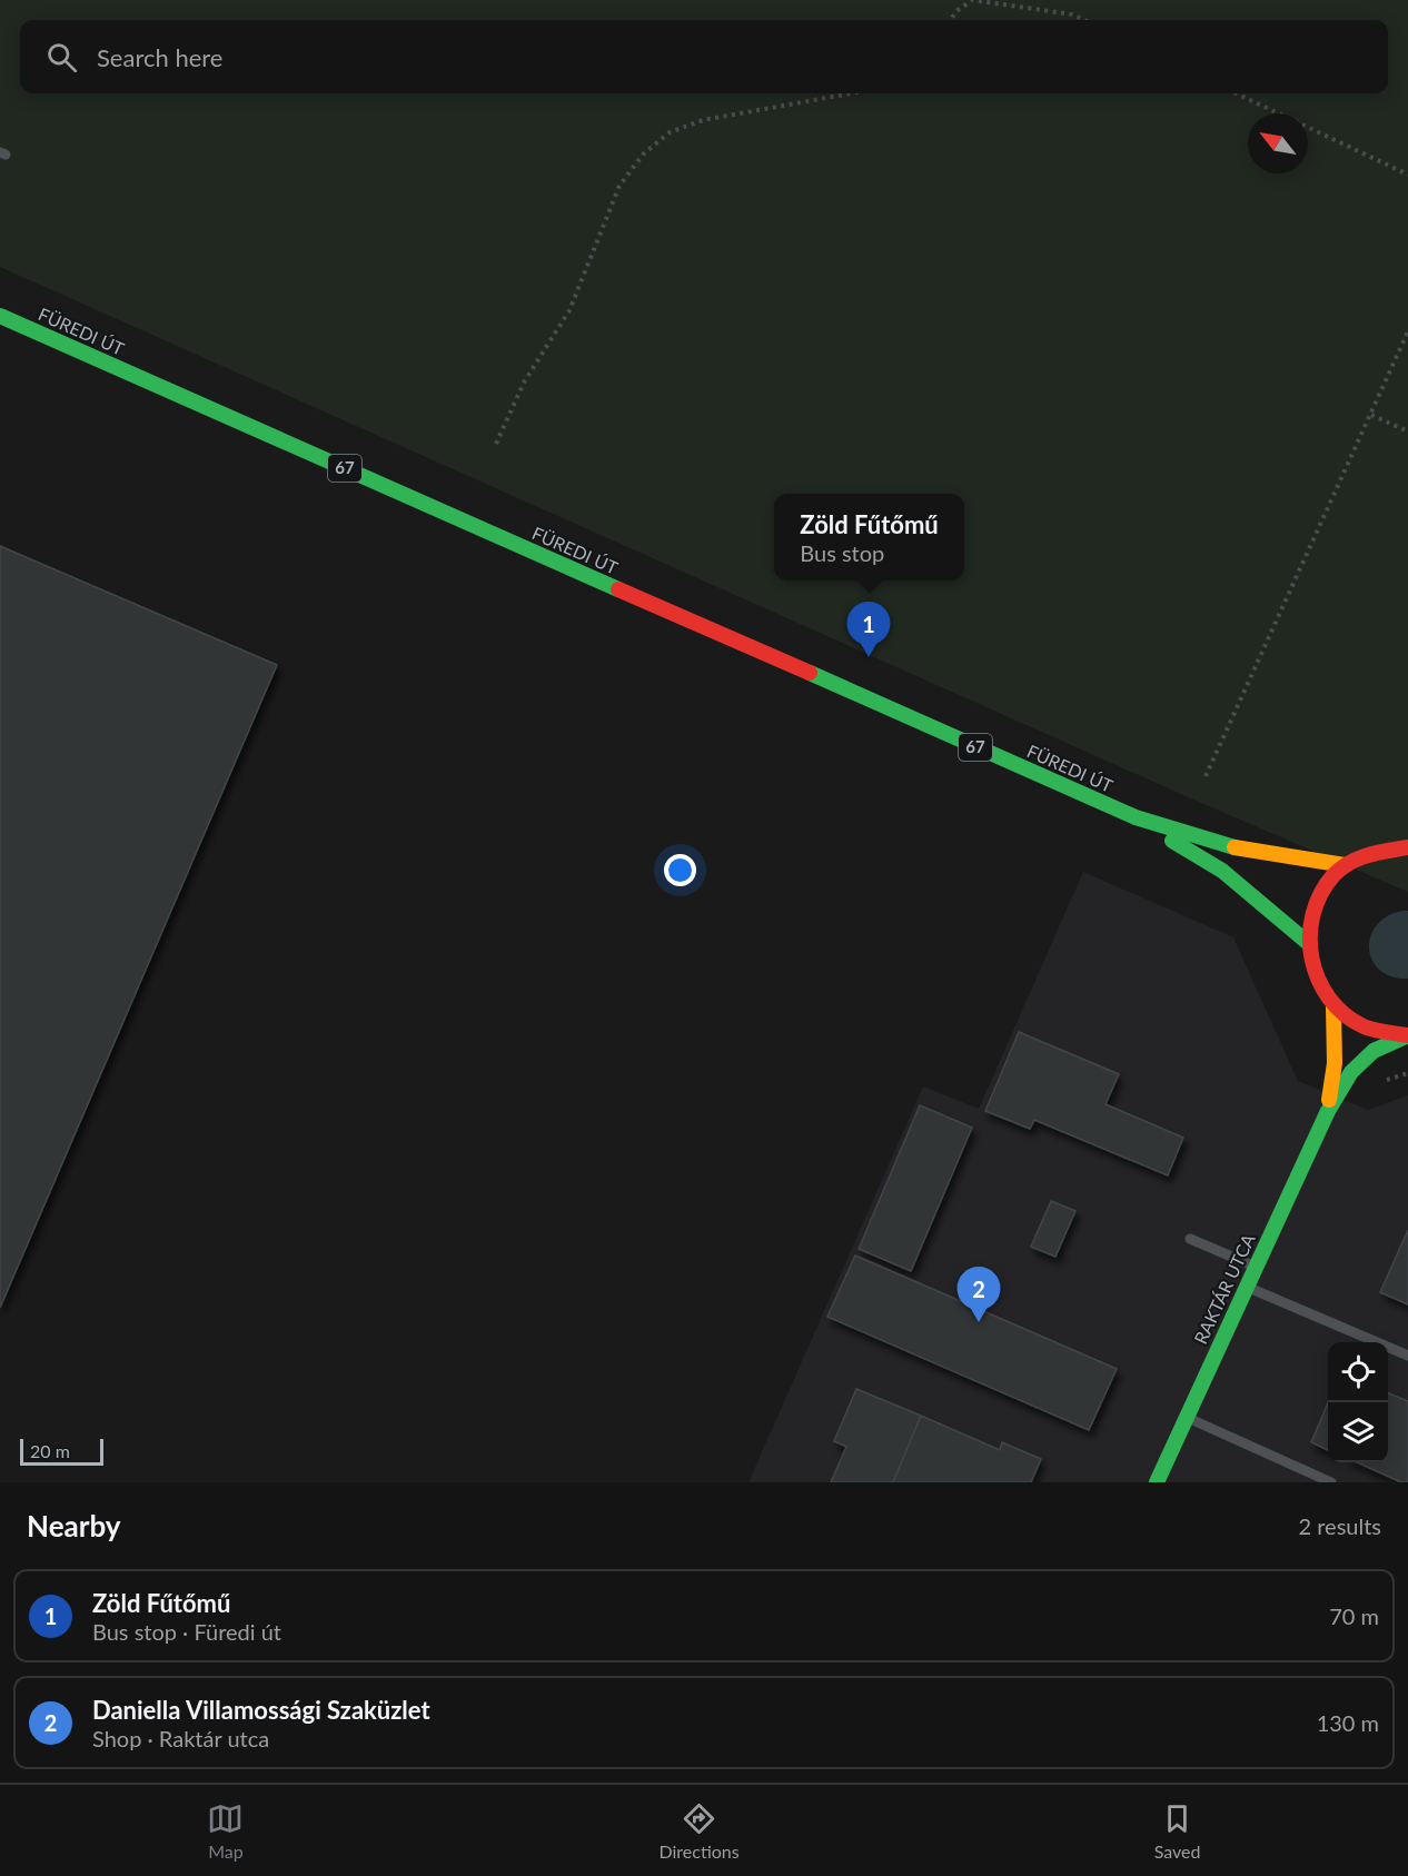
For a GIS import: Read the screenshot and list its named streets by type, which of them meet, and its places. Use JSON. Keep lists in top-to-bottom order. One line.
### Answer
{"streets":{"main road":["FÜREDI ÚT","67","RAKTÁR UTCA"]},"scale_bar":"20 m","north":"top left","page":{"search":"Search here","popup":["Zöld Fűtőmű","Bus stop"],"pins":["1","2"],"scale":"20 m","heading":["Nearby","2 results"],"list":[{"mark":"1","name":"Zöld Fűtőmű","note":"Bus stop · Füredi út","value":"70 m"},{"mark":"2","name":"Daniella Villamossági Szaküzlet","note":"Shop · Raktár utca","value":"130 m"}],"nav":["Map","Directions","Saved"]}}
